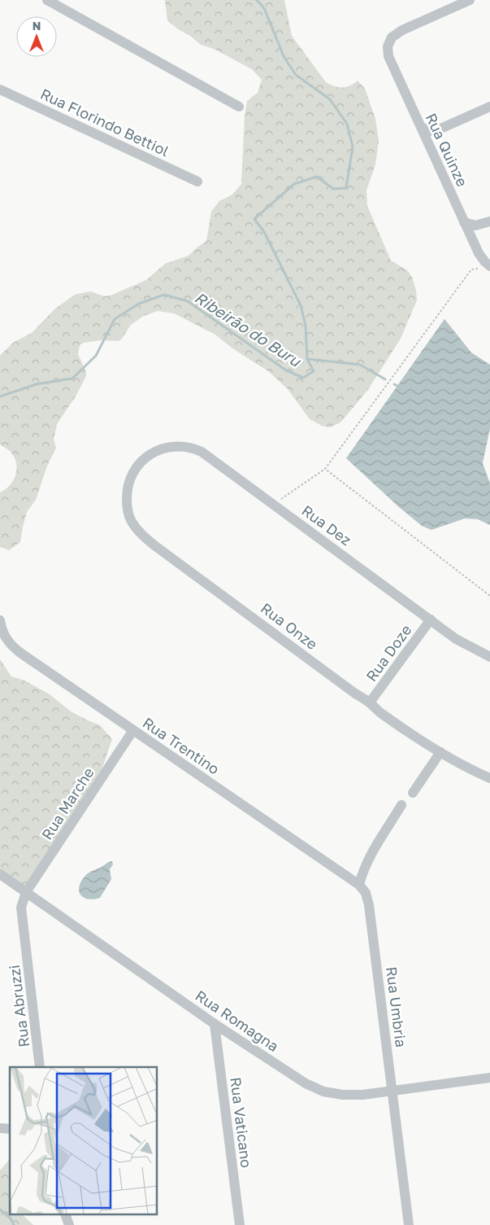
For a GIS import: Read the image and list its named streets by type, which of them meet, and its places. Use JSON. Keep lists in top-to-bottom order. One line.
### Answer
{"streets":{"street":["Rua Florindo Bettiol","Rua Quinze","Rua Dez","Rua Onze","Rua Doze","Rua Trentino","Rua Marche","Rua Abruzzi","Rua Umbria","Rua Romagna","Rua Vaticano"]},"crossings":[["Rua Dez","Rua Onze"],["Rua Dez","Rua Doze"],["Rua Onze","Rua Doze"],["Rua Trentino","Rua Marche"],["Rua Trentino","Rua Umbria"],["Rua Marche","Rua Abruzzi"],["Rua Marche","Rua Romagna"],["Rua Abruzzi","Rua Romagna"],["Rua Umbria","Rua Romagna"],["Rua Romagna","Rua Vaticano"]],"water":["Ribeirão do Buru"],"north":"top"}
